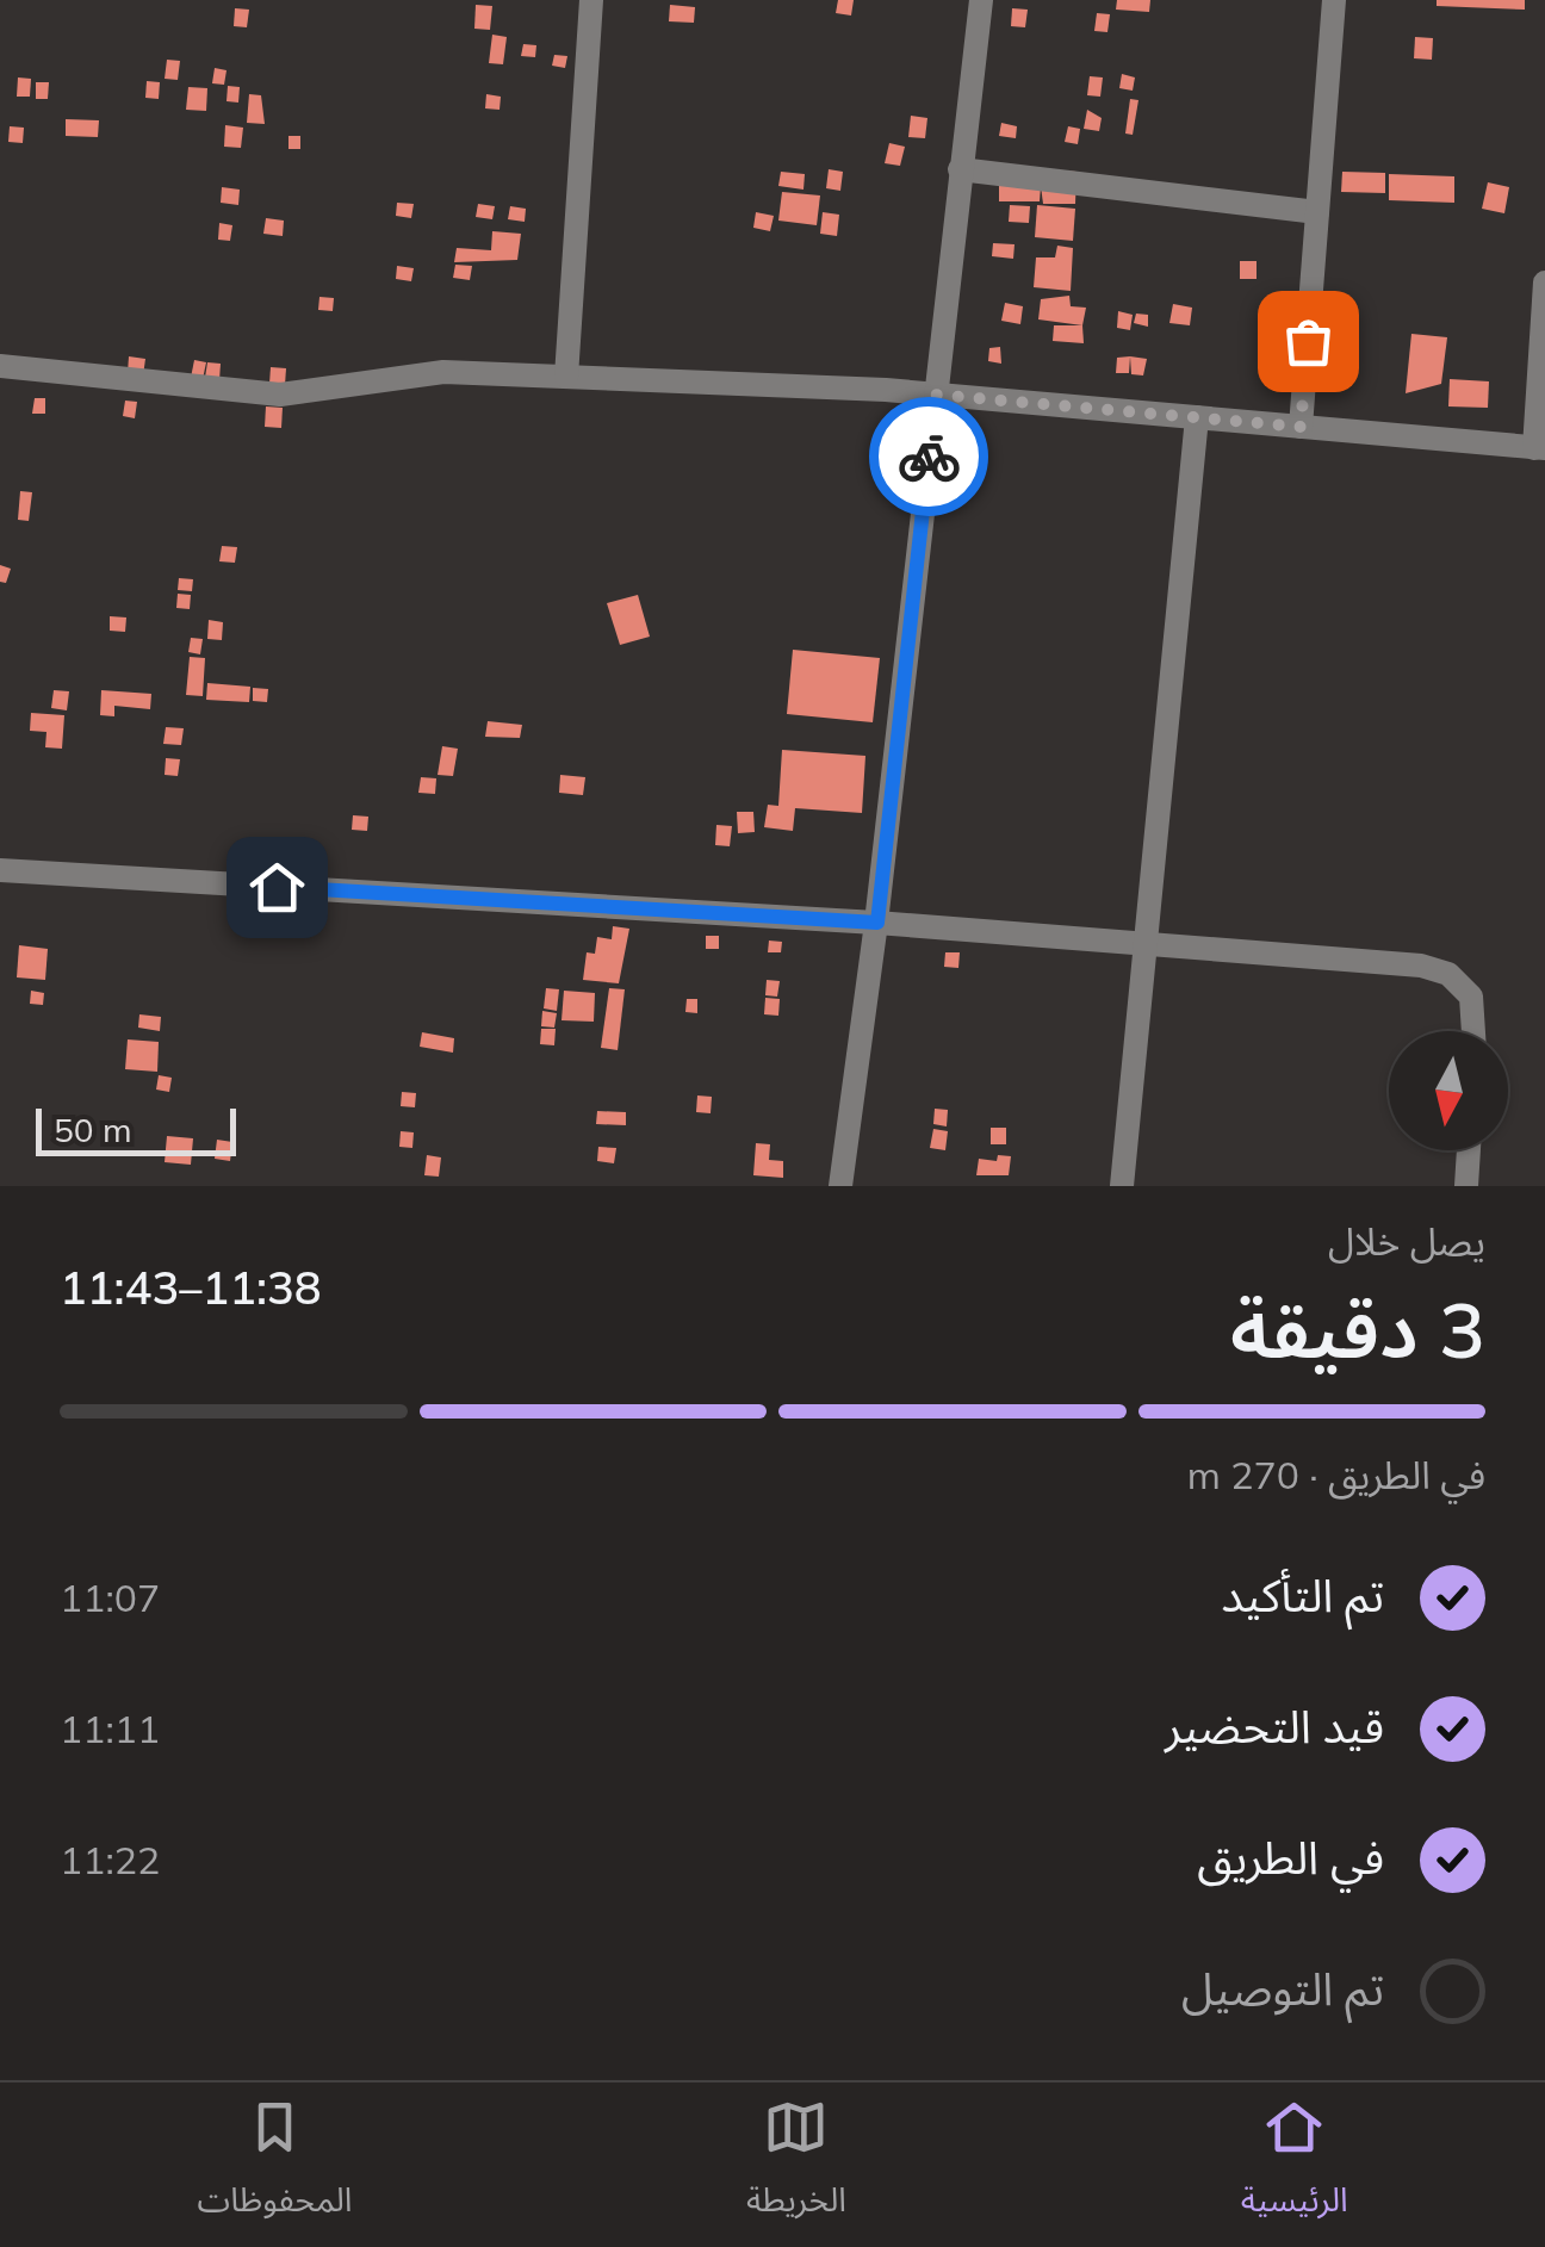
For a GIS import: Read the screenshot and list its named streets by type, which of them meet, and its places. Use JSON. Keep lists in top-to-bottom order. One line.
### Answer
{"scale_bar":"50 m","north":"bottom","page":{"scale":"50 m","heading":["3 دقيقة","يصل خلال","11:38–11:43"],"bar":"في الطريق · 270 m","list":[["تم التأكيد","11:07"],["قيد التحضير","11:11"],["في الطريق","11:22"],"تم التوصيل"],"tabs":["الرئيسية","الخريطة","المحفوظات"]}}
